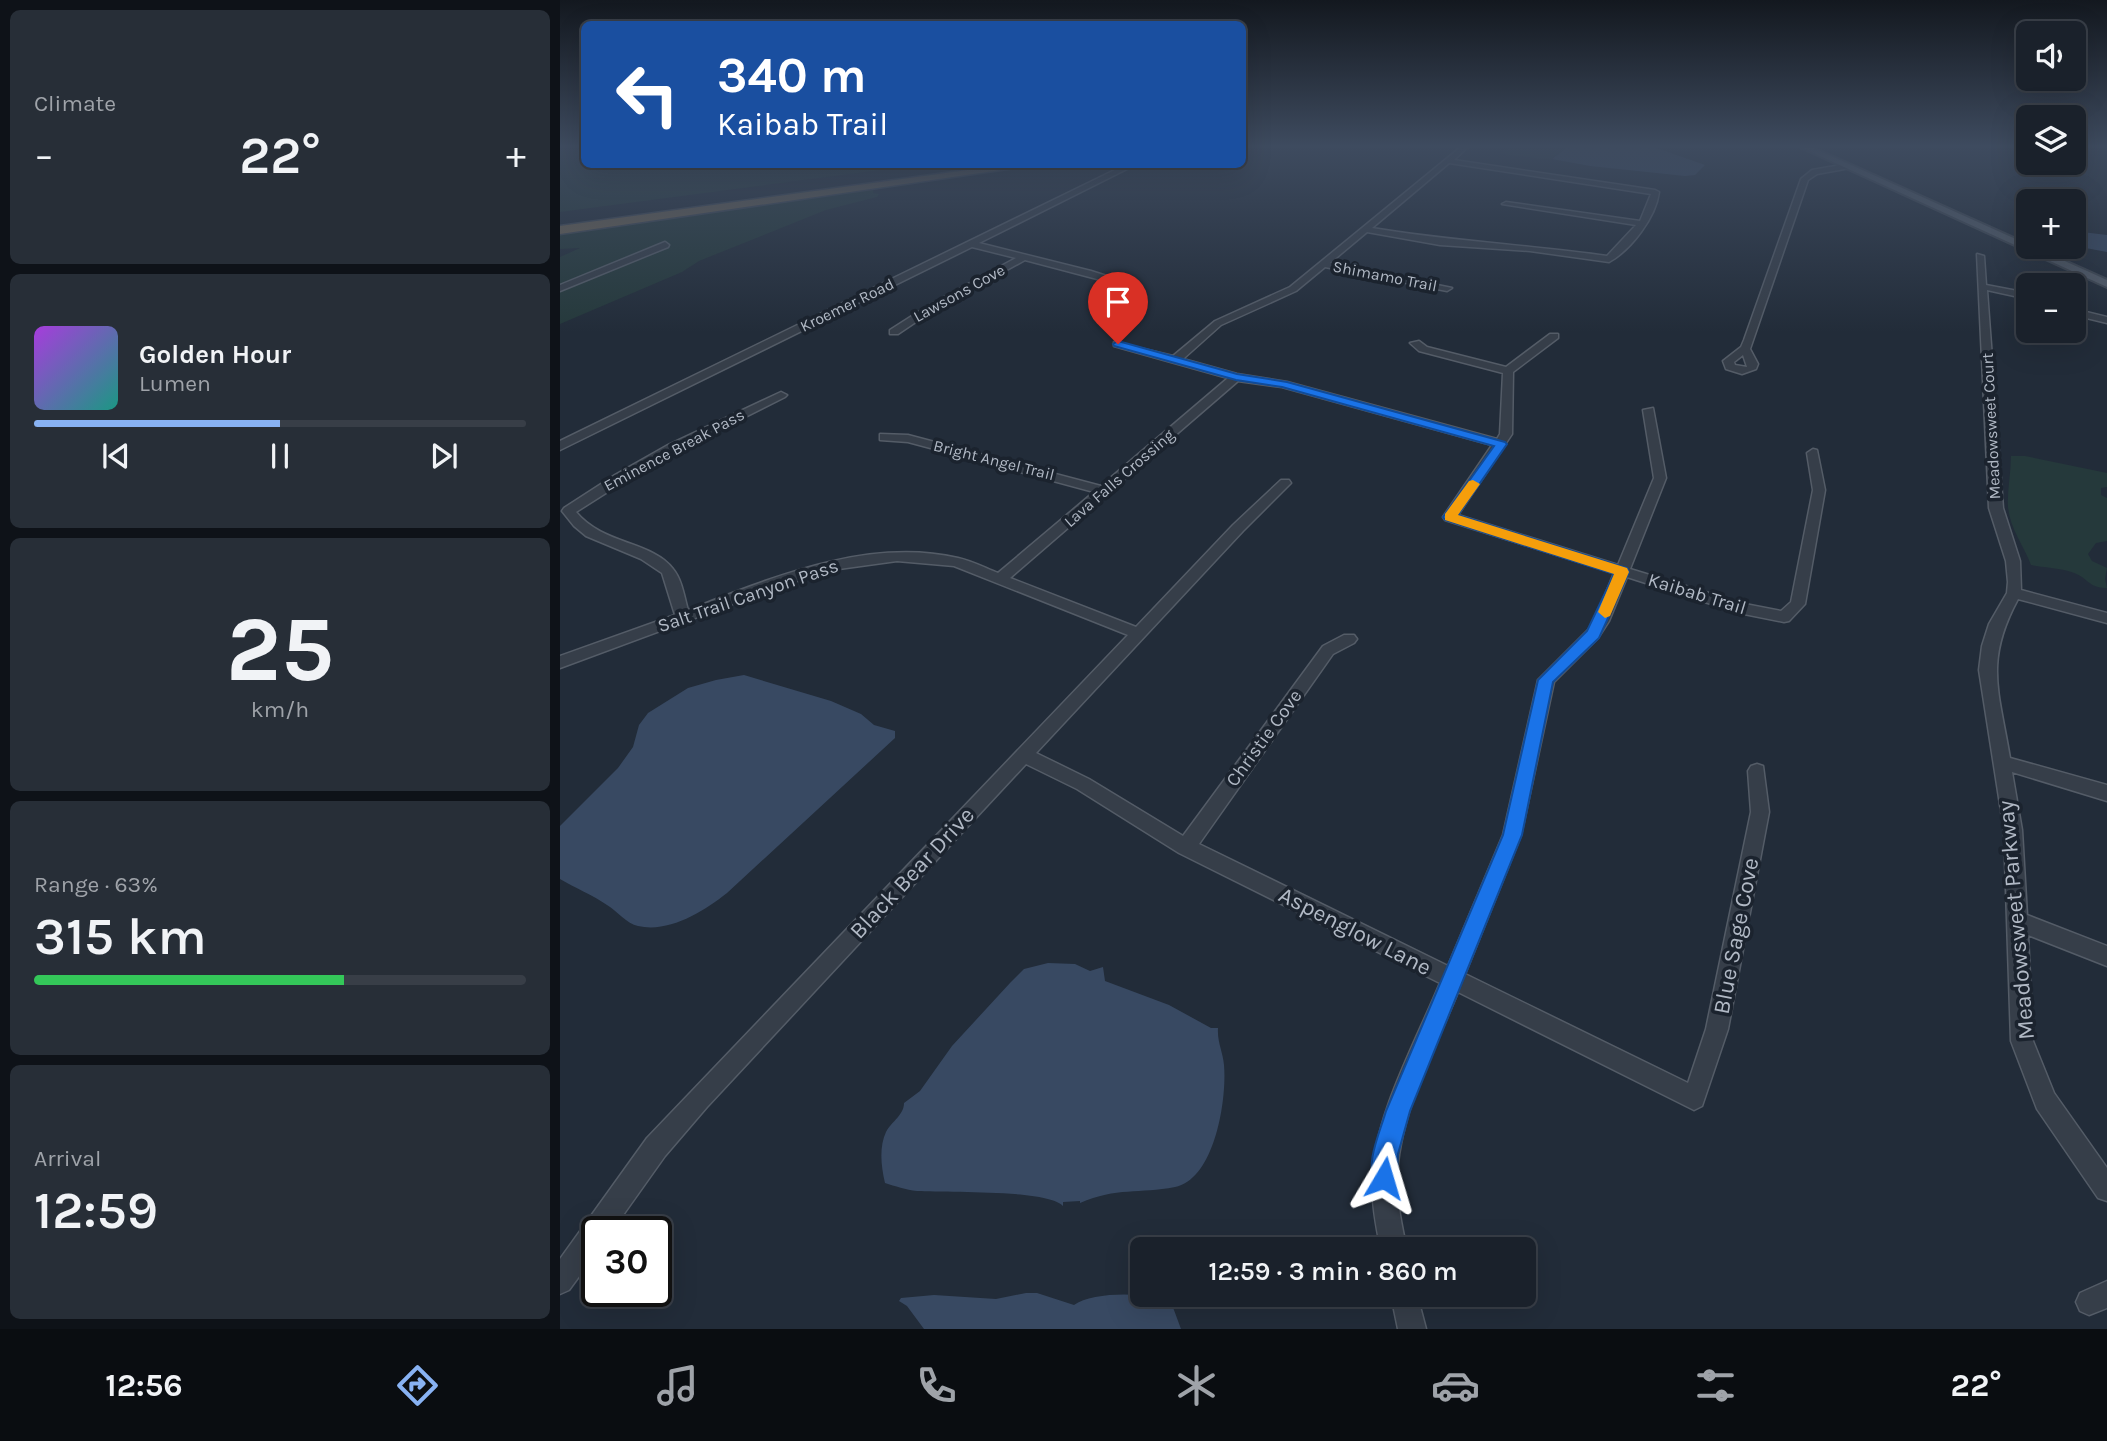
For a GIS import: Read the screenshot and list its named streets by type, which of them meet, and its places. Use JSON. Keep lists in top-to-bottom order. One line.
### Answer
{"streets":{"street":["Shimamo Trail","Lawsons Cove","Kroemer Road","Meadowsweet Court","Eminence Break Pass","Bright Angel Trail","Lava Falls Crossing","Kaibab Trail","Salt Trail Canyon Pass","Christie Cove","Black Bear Drive","Meadowsweet Parkway","Aspenglow Lane","Blue Sage Cove"]},"crossings":[["Meadowsweet Court","Meadowsweet Parkway"],["Eminence Break Pass","Salt Trail Canyon Pass"],["Bright Angel Trail","Lava Falls Crossing"],["Lava Falls Crossing","Salt Trail Canyon Pass"],["Salt Trail Canyon Pass","Black Bear Drive"],["Christie Cove","Aspenglow Lane"],["Black Bear Drive","Aspenglow Lane"],["Aspenglow Lane","Blue Sage Cove"]],"page":{"tile":["Climate",["25","km/h"],["Range · 63%","315 km"],["Arrival","12:59"]],"map_buttons":["+","−"],"turn":["340 m","Kaibab Trail"],"heat":["−","22°","+"],"song":["Golden Hour","Lumen"],"limit":"30","trip":"12:59 · 3 min · 860 m","tabs":["12:56","22°"]}}
